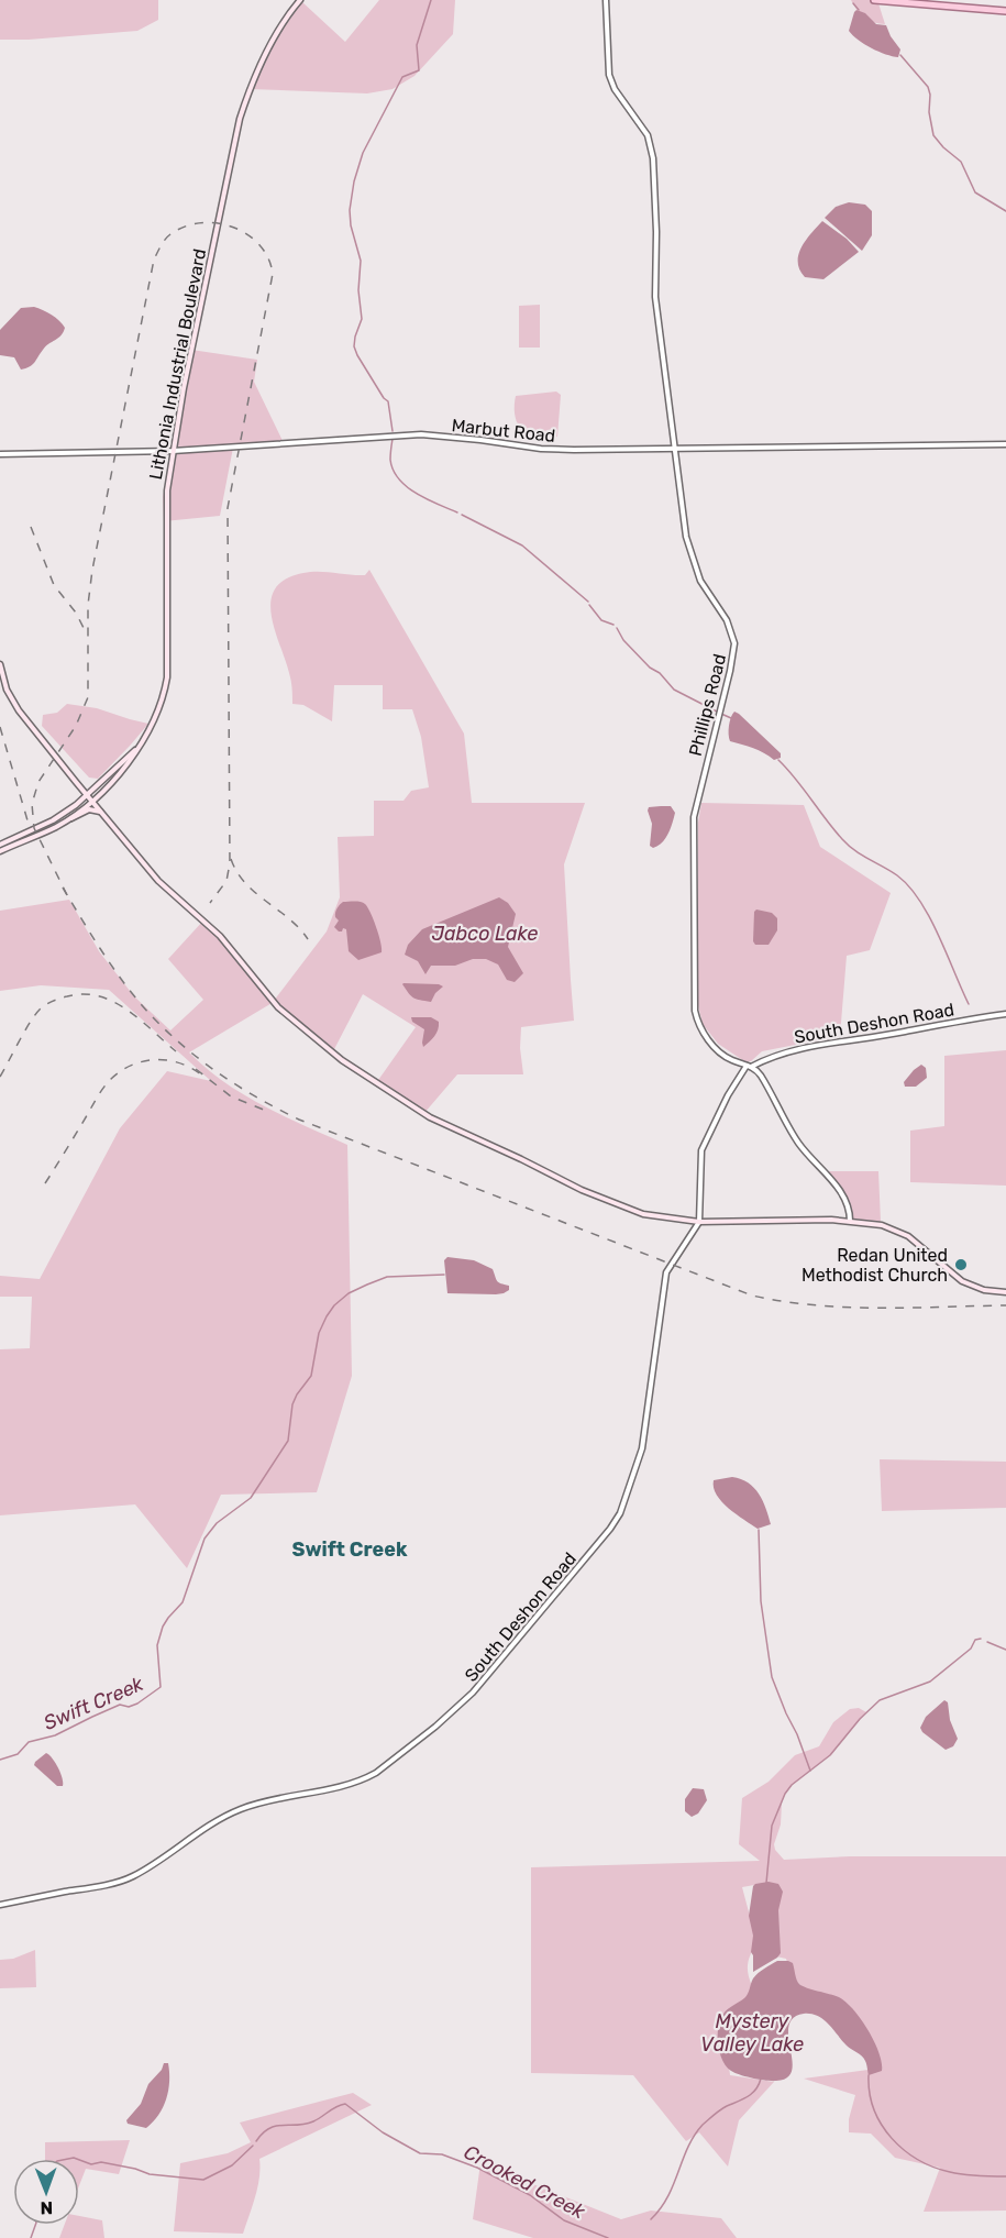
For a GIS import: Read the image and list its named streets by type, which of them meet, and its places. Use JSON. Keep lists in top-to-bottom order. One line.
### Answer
{"streets":{"main road":["Lithonia Industrial Boulevard"],"street":["Marbut Road","Phillips Road","South Deshon Road"]},"crossings":[["Lithonia Industrial Boulevard","Marbut Road"],["Marbut Road","Phillips Road"],["Phillips Road","South Deshon Road"]],"districts":["Swift Creek"],"water":["Jabco Lake","Swift Creek","Mystery Valley Lake","Crooked Creek"],"places":["Redan United Methodist Church"],"north":"bottom"}
